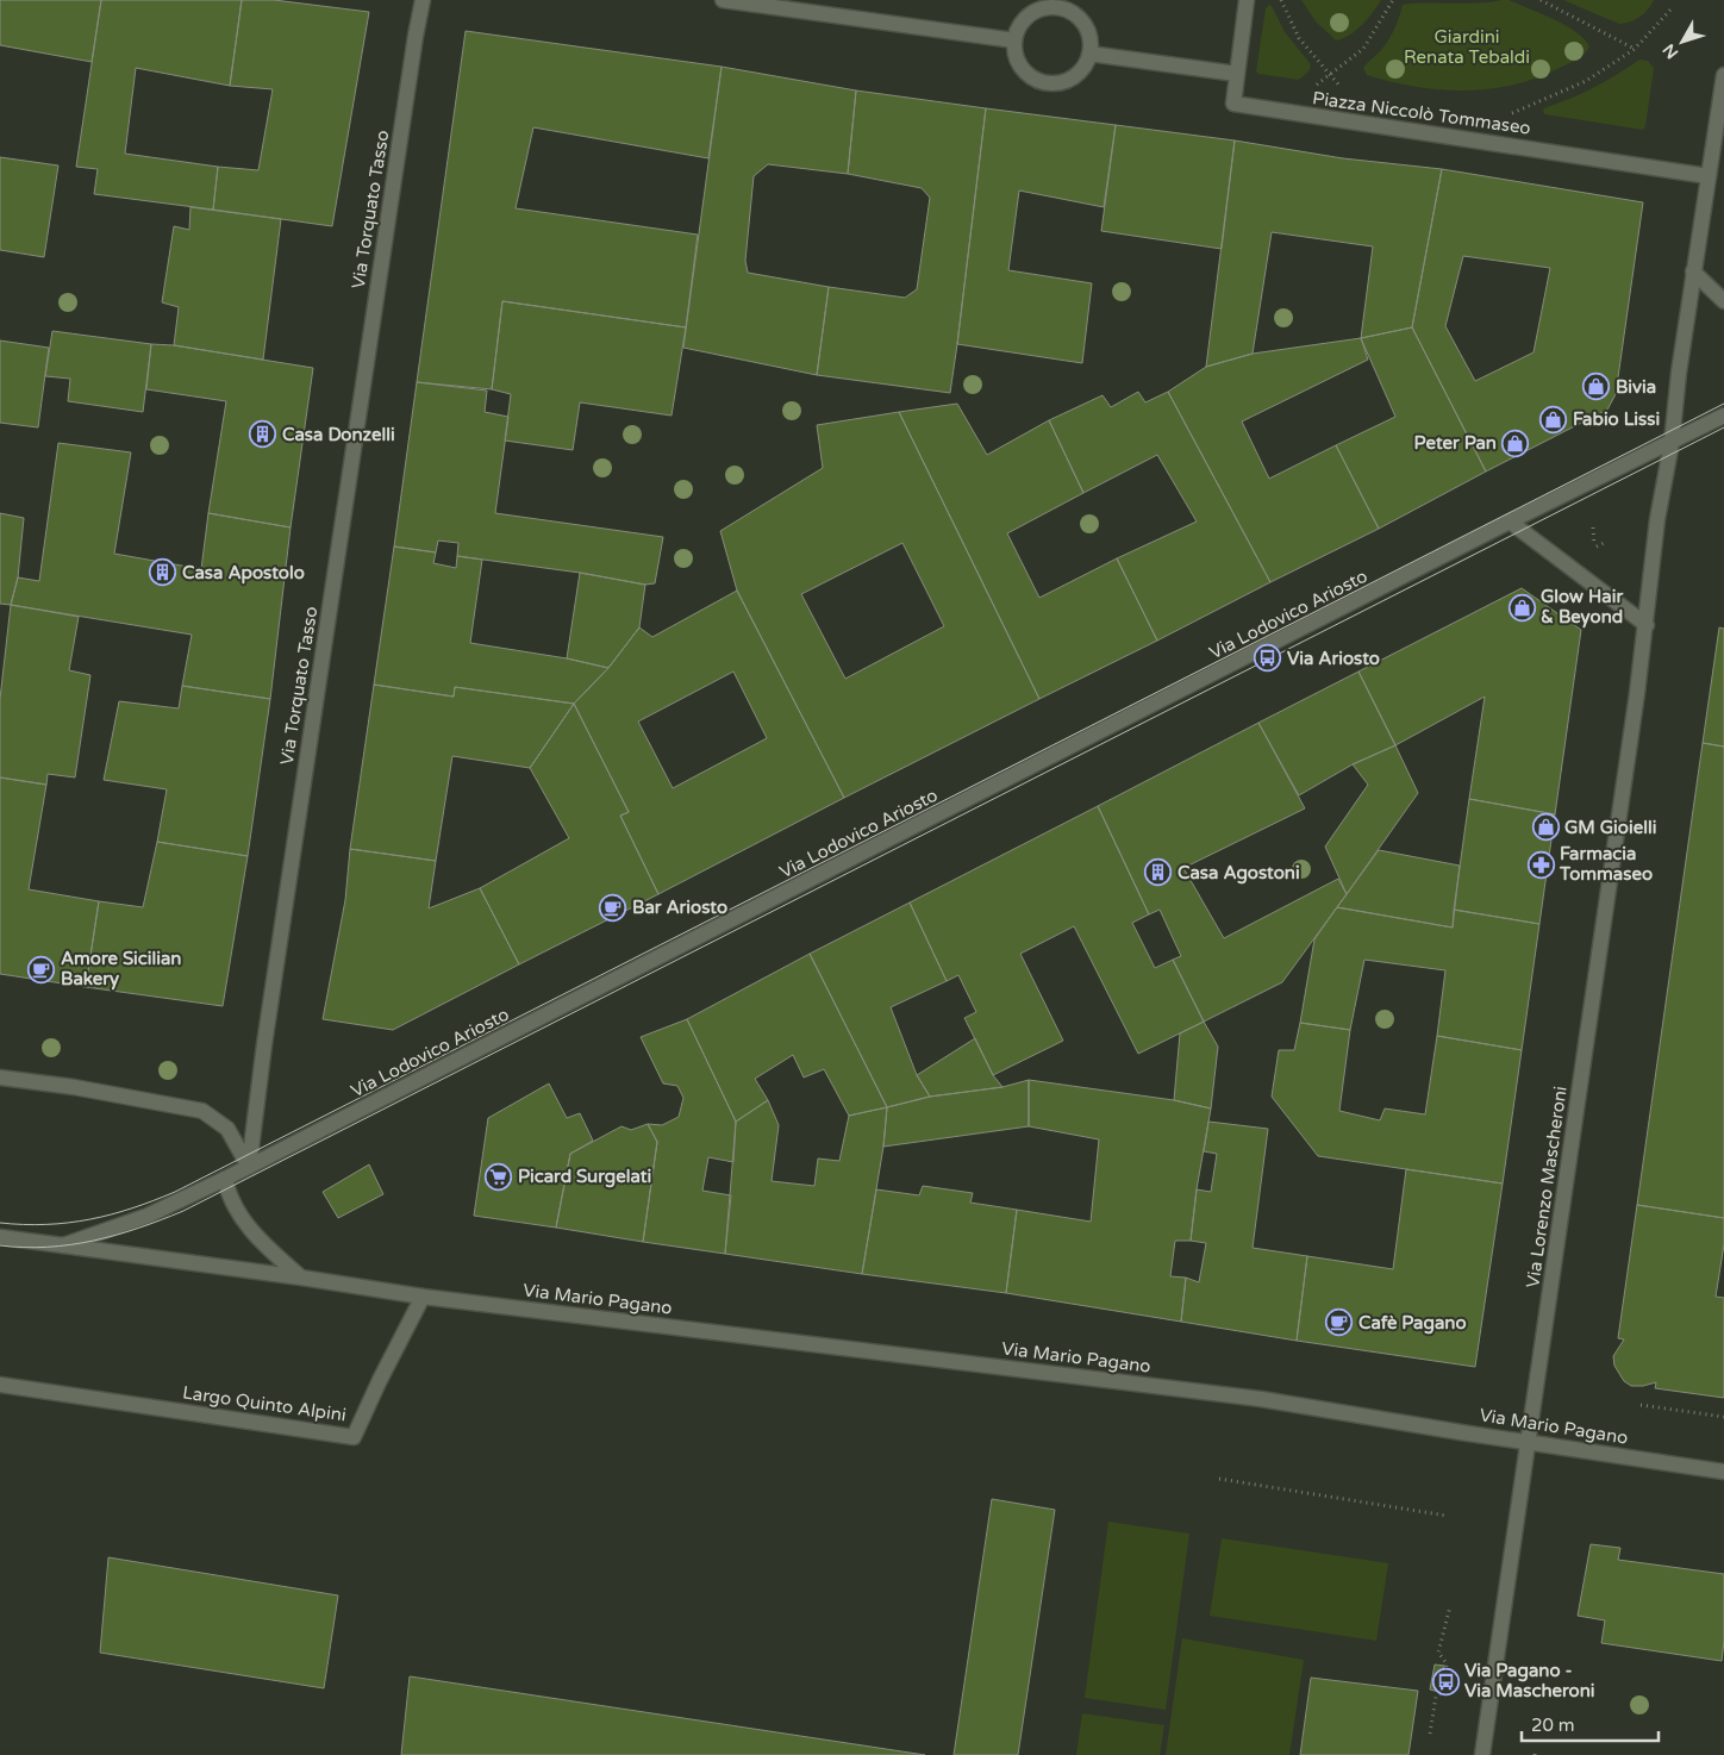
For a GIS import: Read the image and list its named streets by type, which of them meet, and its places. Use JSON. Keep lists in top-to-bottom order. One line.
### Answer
{"streets":{"street":["Piazza Niccolò Tommaseo","Via Torquato Tasso","Via Lodovico Ariosto","Via Lorenzo Mascheroni","Via Mario Pagano","Largo Quinto Alpini"]},"crossings":[["Via Torquato Tasso","Via Lodovico Ariosto"],["Via Lodovico Ariosto","Via Lorenzo Mascheroni"],["Via Lorenzo Mascheroni","Via Mario Pagano"],["Via Mario Pagano","Largo Quinto Alpini"]],"parks":["Giardini Renata Tebaldi"],"places":{"shop":["Bivia","Fabio Lissi","Peter Pan","Glow Hair & Beyond","GM Gioielli"],"building":["Casa Donzelli","Casa Apostolo","Casa Agostoni"],"bus stop":["Via Ariosto","Via Pagano - Via Mascheroni"],"pharmacy":["Farmacia Tommaseo"],"cafe":["Bar Ariosto","Amore Sicilian Bakery","Cafè Pagano"],"supermarket":["Picard Surgelati"]},"scale_bar":"20 m","north":"bottom left"}
